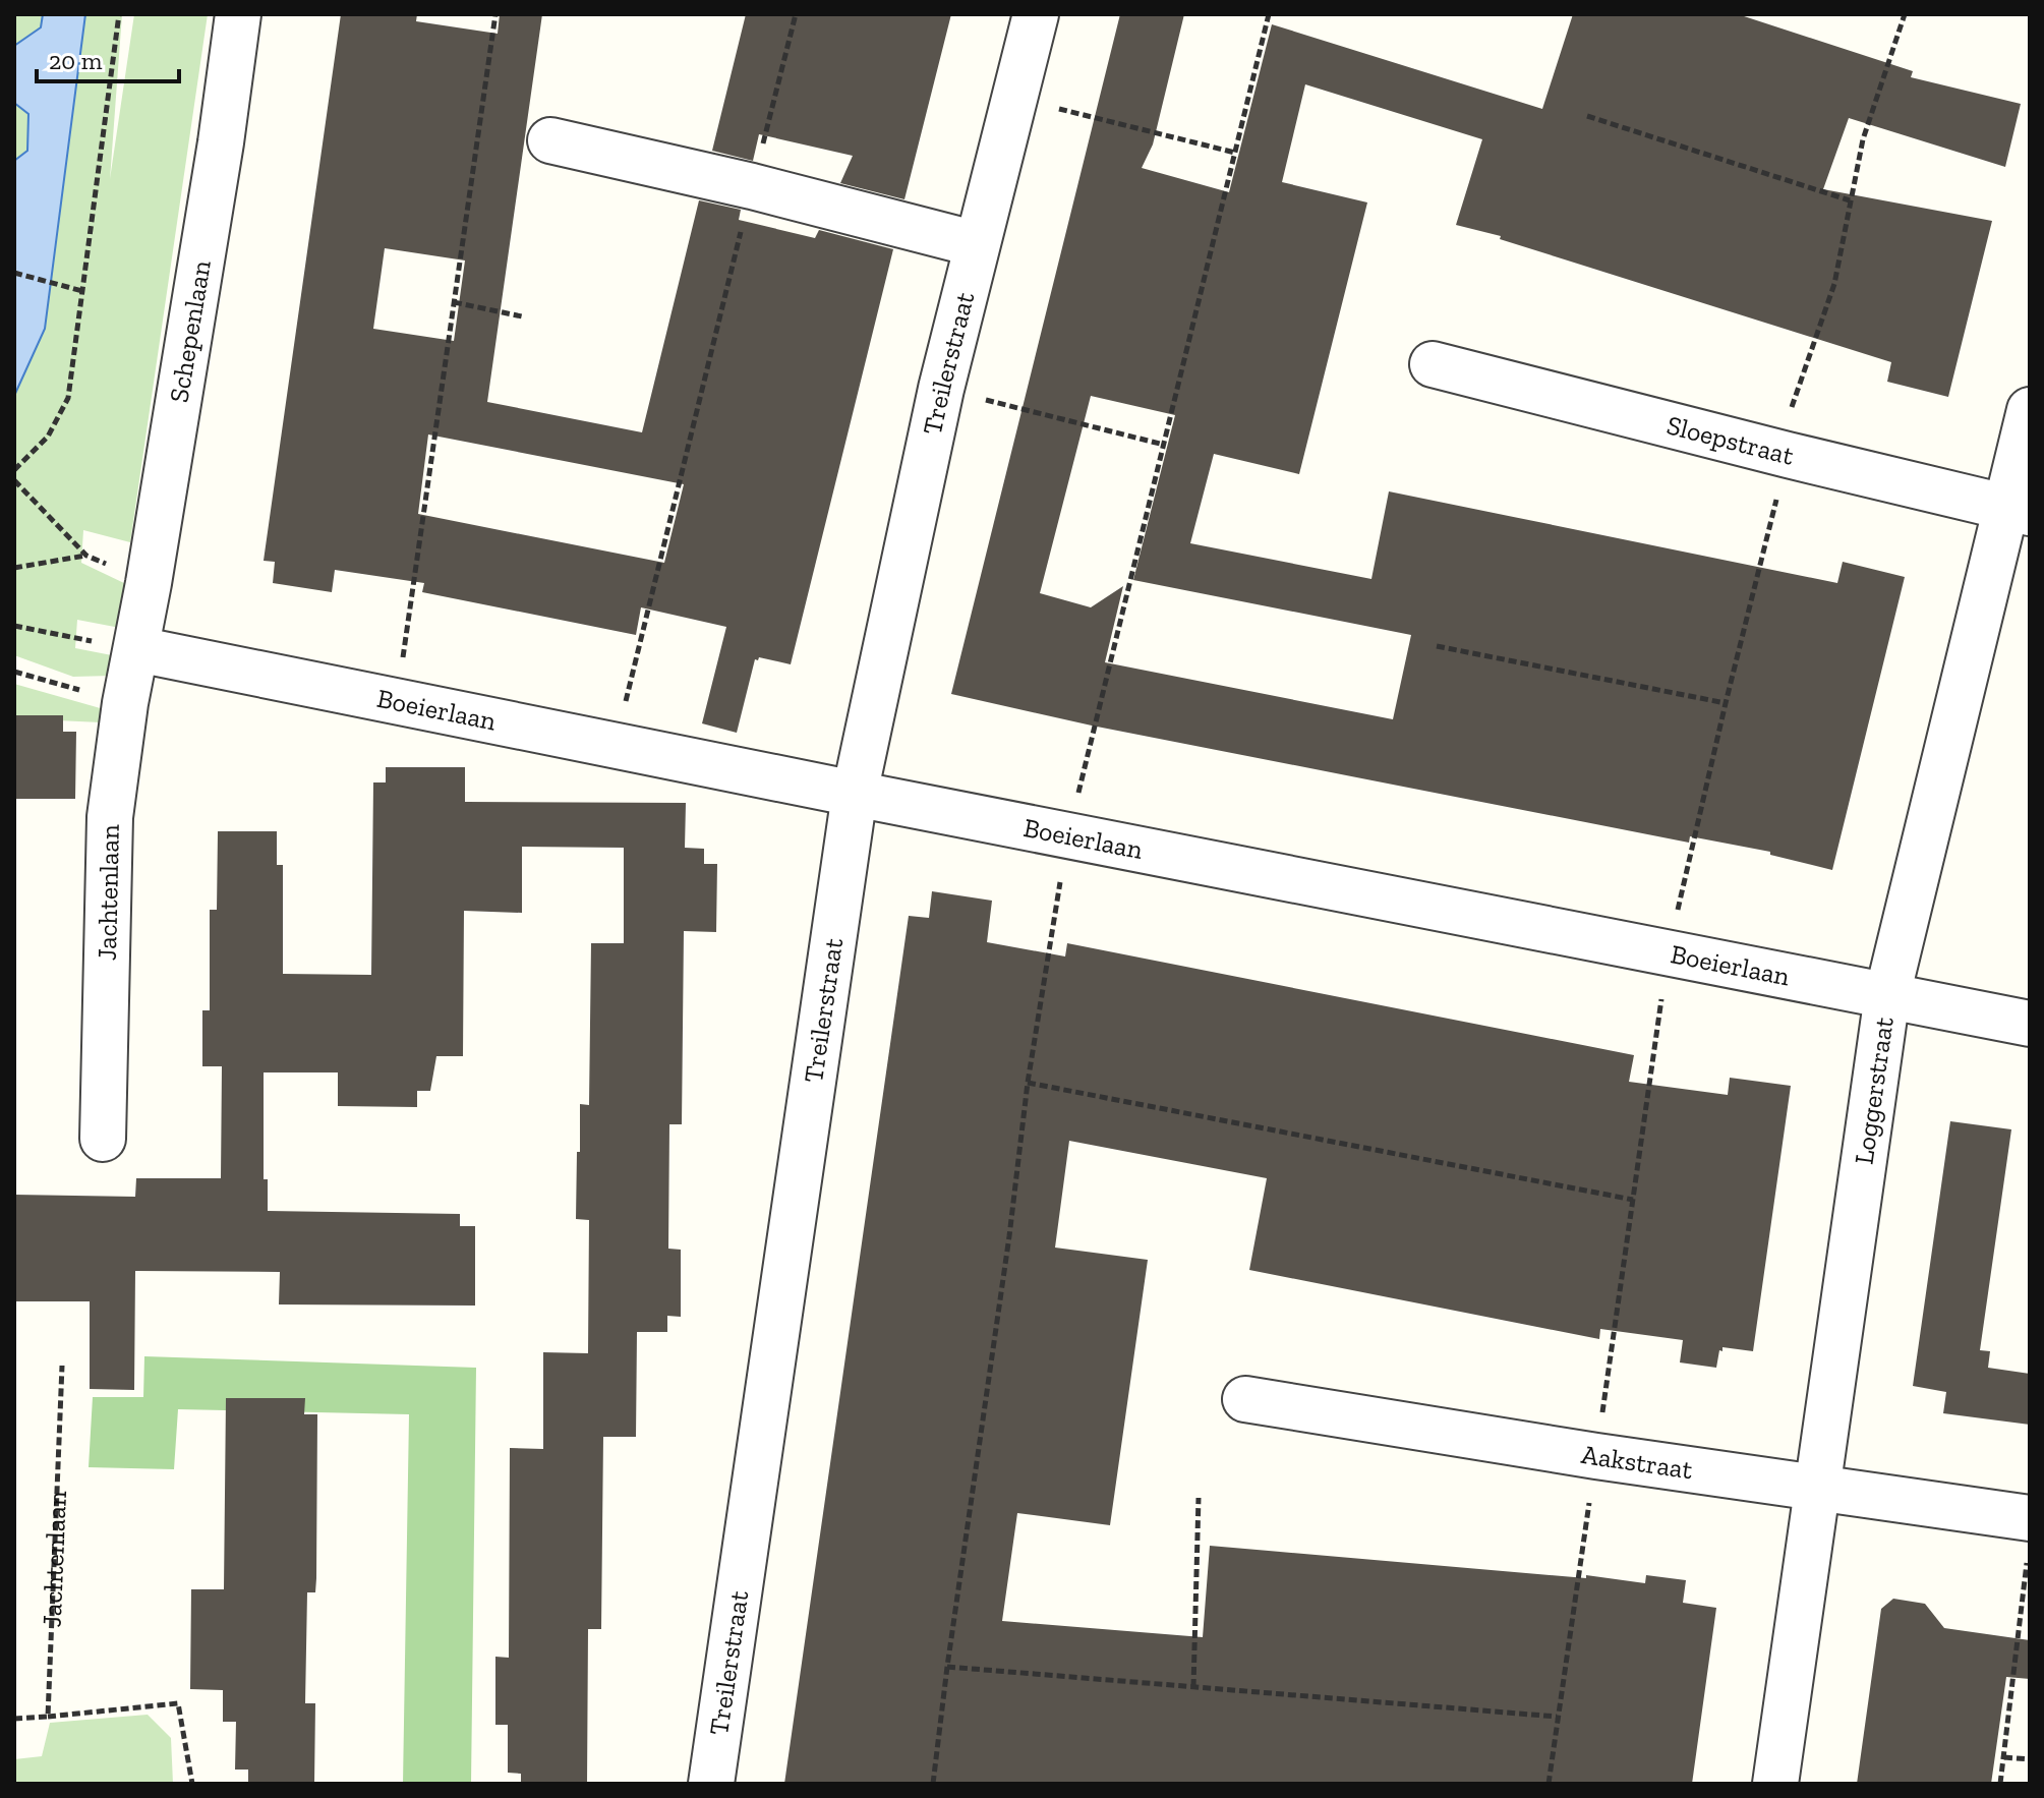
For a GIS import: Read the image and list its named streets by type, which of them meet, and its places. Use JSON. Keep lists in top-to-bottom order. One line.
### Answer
{"streets":{"street":["Schepenlaan","Treilerstraat","Sloepstraat","Boeierlaan","Jachtenlaan","Loggerstraat","Aakstraat"]},"crossings":[["Schepenlaan","Boeierlaan"],["Schepenlaan","Jachtenlaan"],["Treilerstraat","Boeierlaan"],["Sloepstraat","Loggerstraat"],["Boeierlaan","Jachtenlaan"],["Boeierlaan","Loggerstraat"],["Loggerstraat","Aakstraat"]],"scale_bar":"20 m"}
